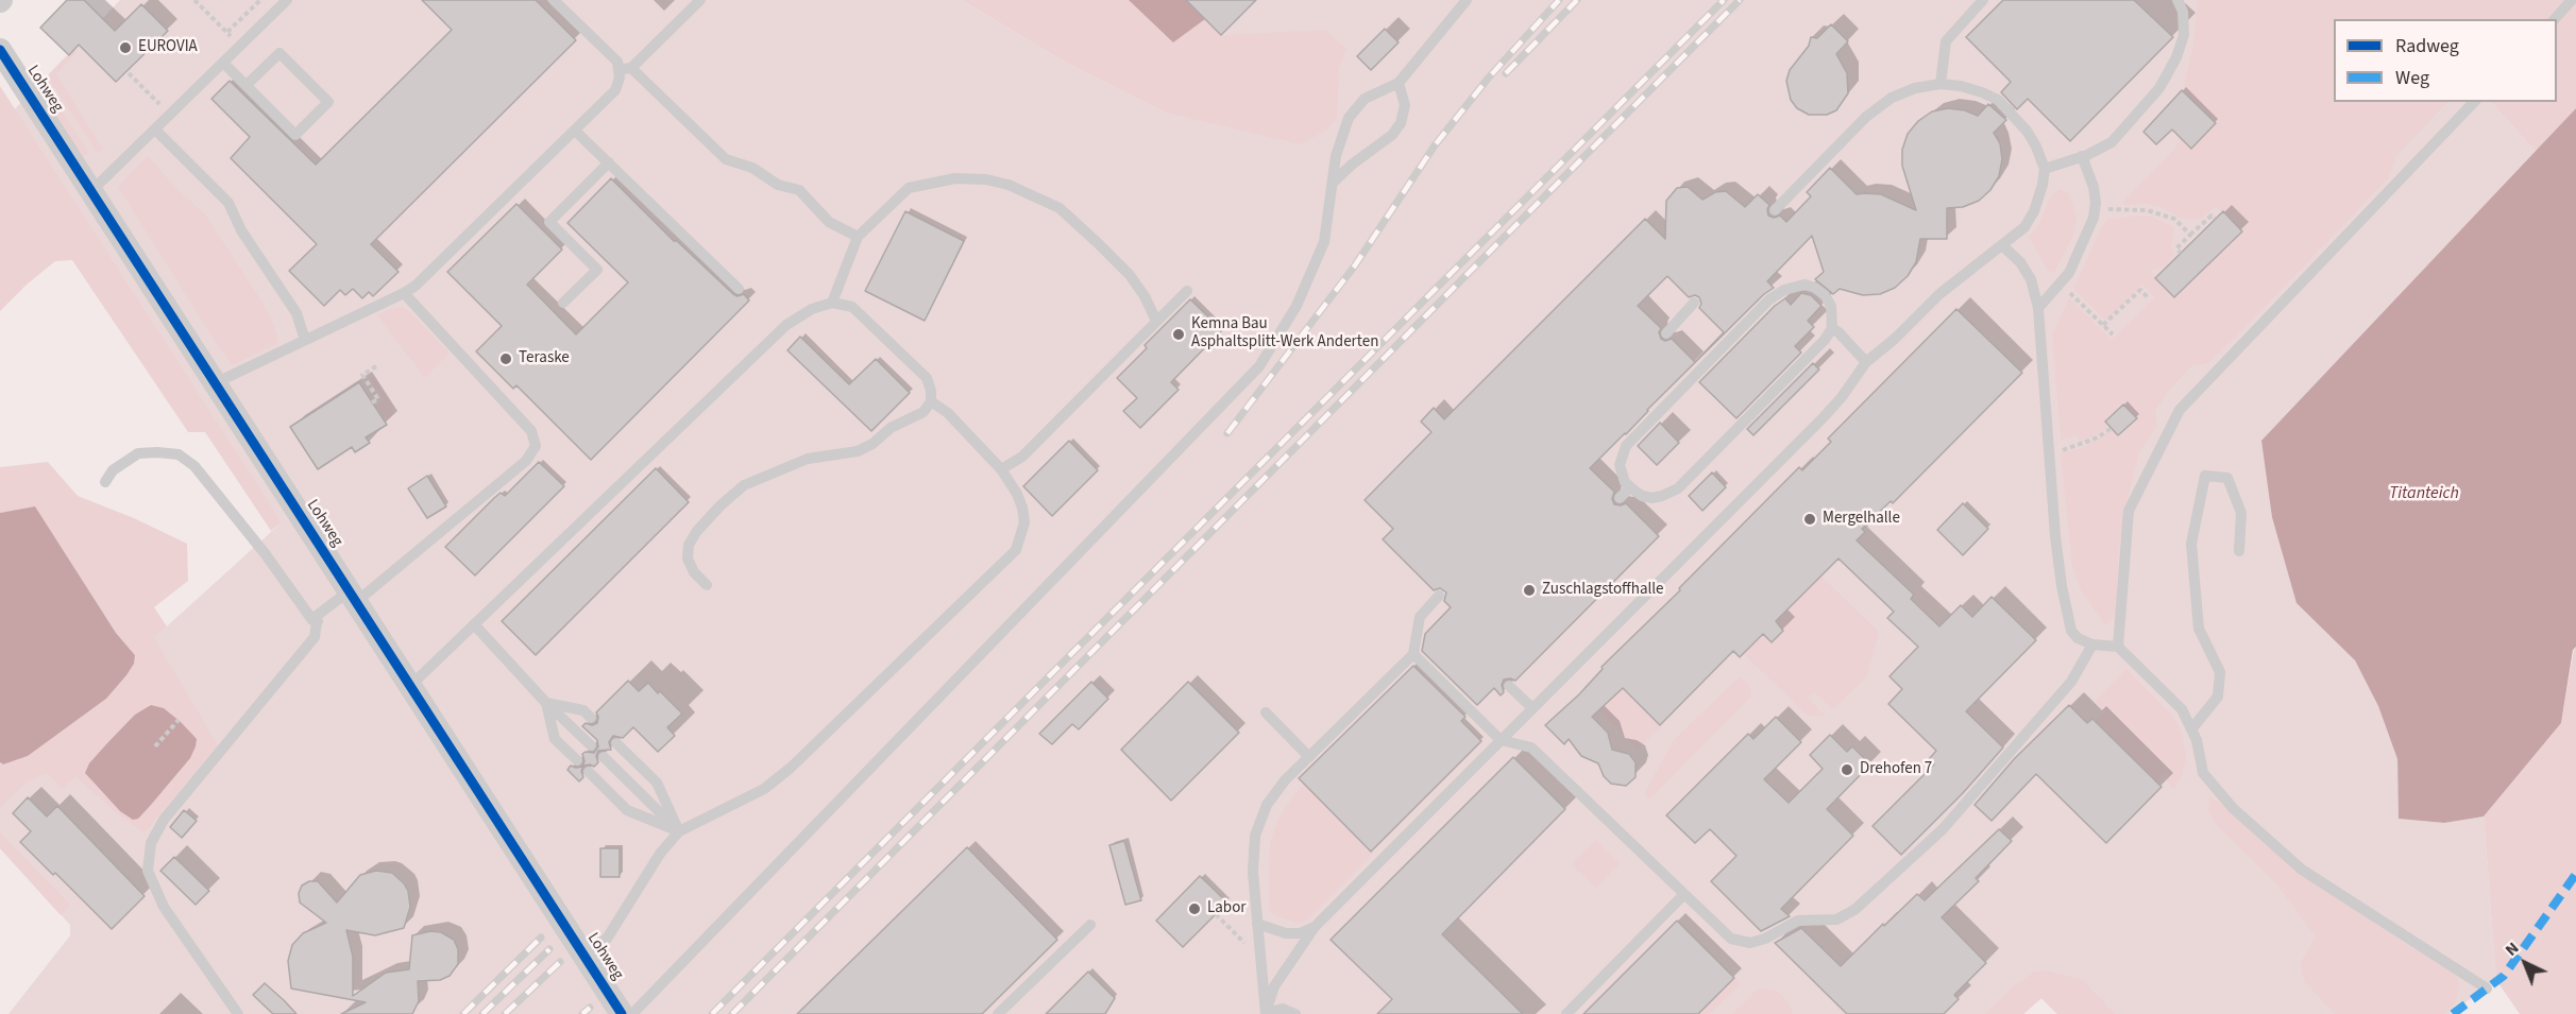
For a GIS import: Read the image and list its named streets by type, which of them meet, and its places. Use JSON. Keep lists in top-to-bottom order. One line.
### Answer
{"streets":{"street":["Lohweg"]},"water":["Titanteich"],"places":["EUROVIA","Kemna Bau Asphaltsplitt-Werk Anderten","Teraske","Mergelhalle","Zuschlagstoffhalle","Drehofen 7","Labor"],"legend":["Radweg","Weg"],"north":"top left"}
